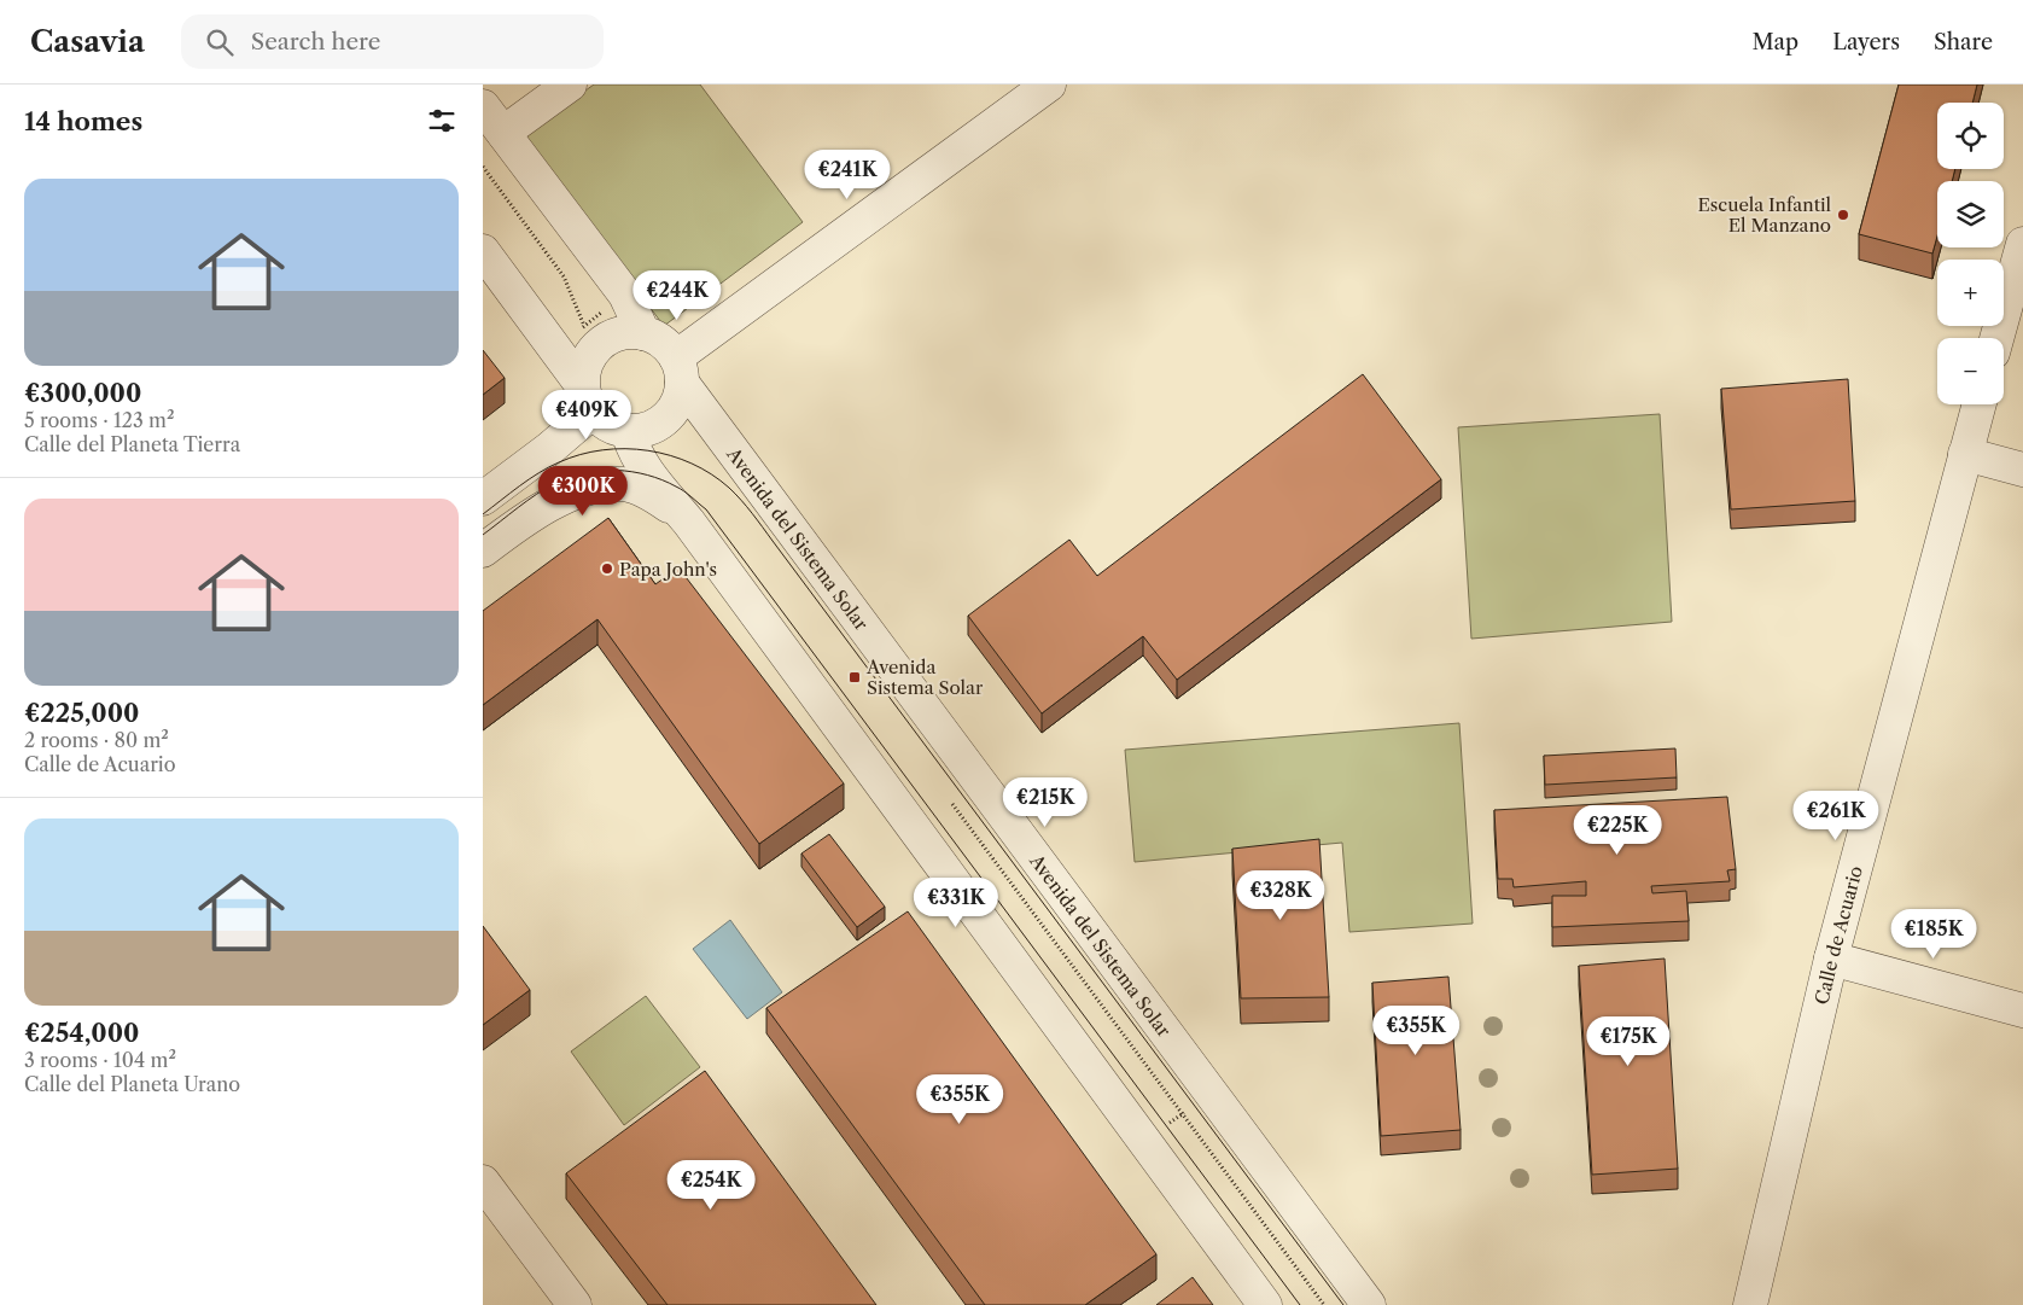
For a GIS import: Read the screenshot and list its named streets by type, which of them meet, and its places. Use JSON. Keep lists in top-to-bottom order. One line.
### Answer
{"streets":{"street":["Avenida del Sistema Solar","Calle de Acuario"]},"places":{"other":["Escuela Infantil El Manzano","Papa John's"],"transit":["Avenida Sistema Solar"]},"page":{"header":"Casavia","search":"Search here","nav":["Map","Layers","Share"],"heading":"14 homes","map_buttons":["+","−"],"price":["€241K","€244K","€409K","€300K","€215K","€261K","€225K","€328K","€331K","€185K","€355K","€175K","€355K","€254K"],"list":[{"name":"€300,000","note":"5 rooms · 123 m² · Calle del Planeta Tierra"},{"name":"€225,000","note":"2 rooms · 80 m² · Calle de Acuario"},{"name":"€254,000","note":"3 rooms · 104 m² · Calle del Planeta Urano"}]}}
